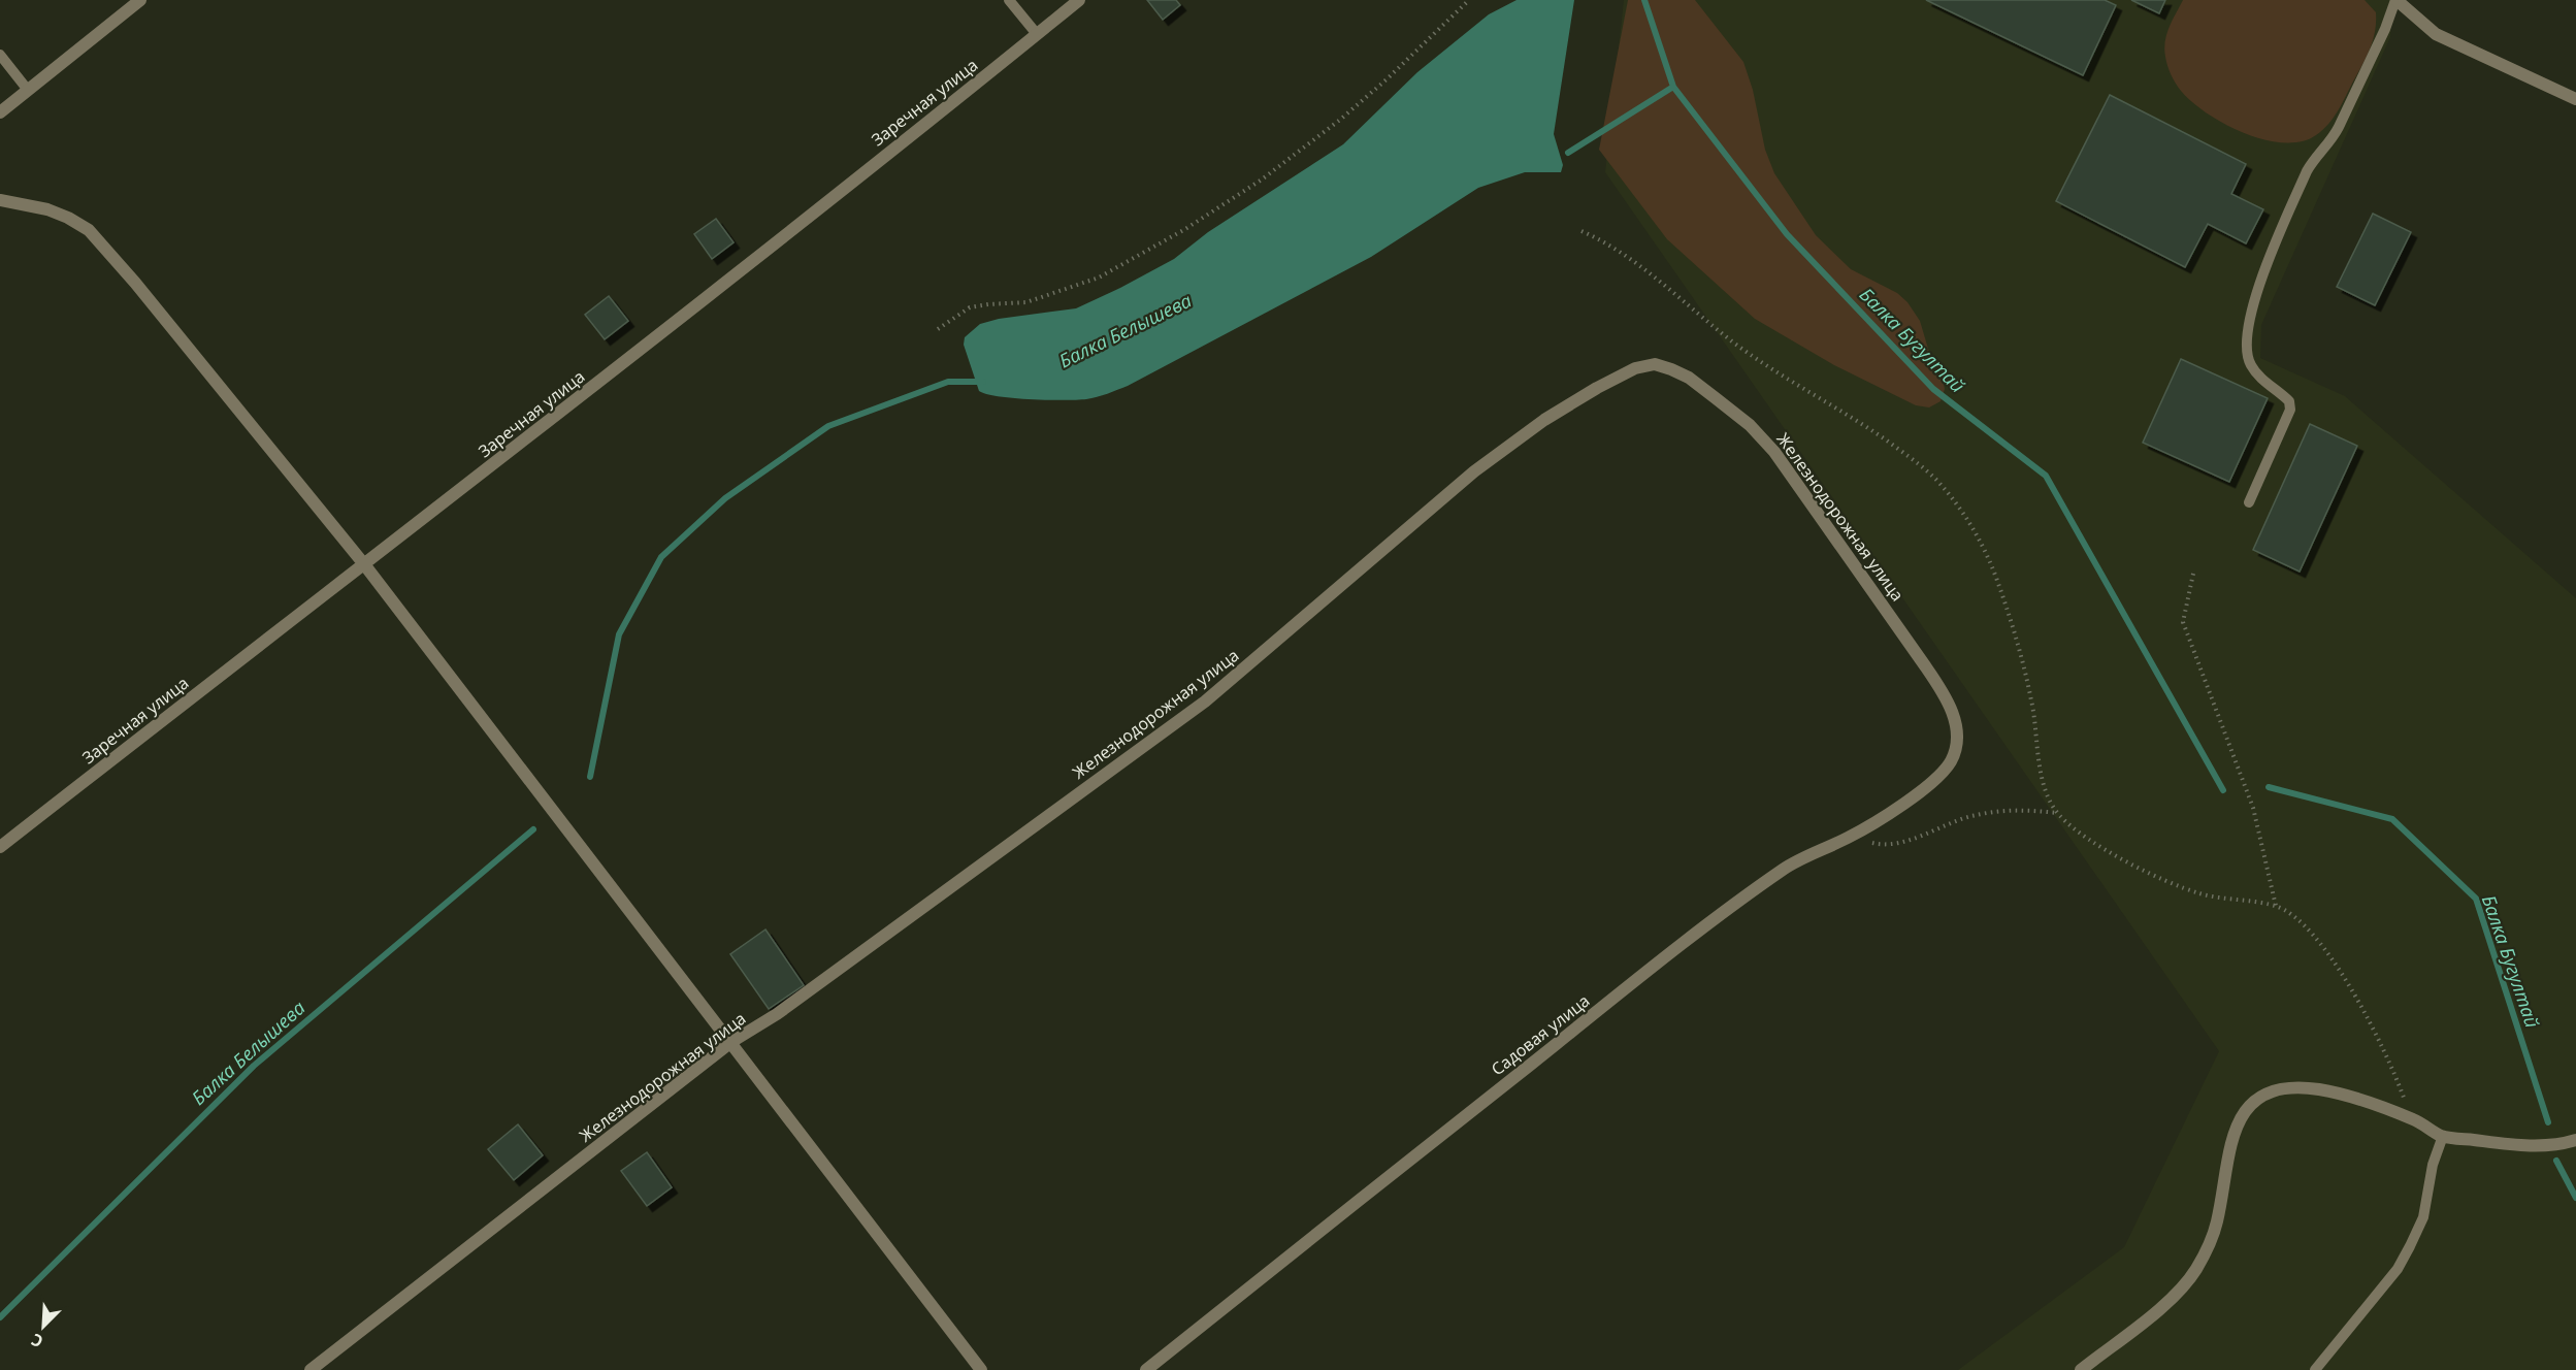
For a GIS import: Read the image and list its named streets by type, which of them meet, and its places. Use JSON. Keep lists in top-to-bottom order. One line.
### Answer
{"streets":{"street":["Заречная улица","Железнодорожная улица","Садовая улица"]},"crossings":[["Железнодорожная улица","Садовая улица"]],"water":["Балка Белышева","Балка Бугултай"],"north":"bottom left"}
